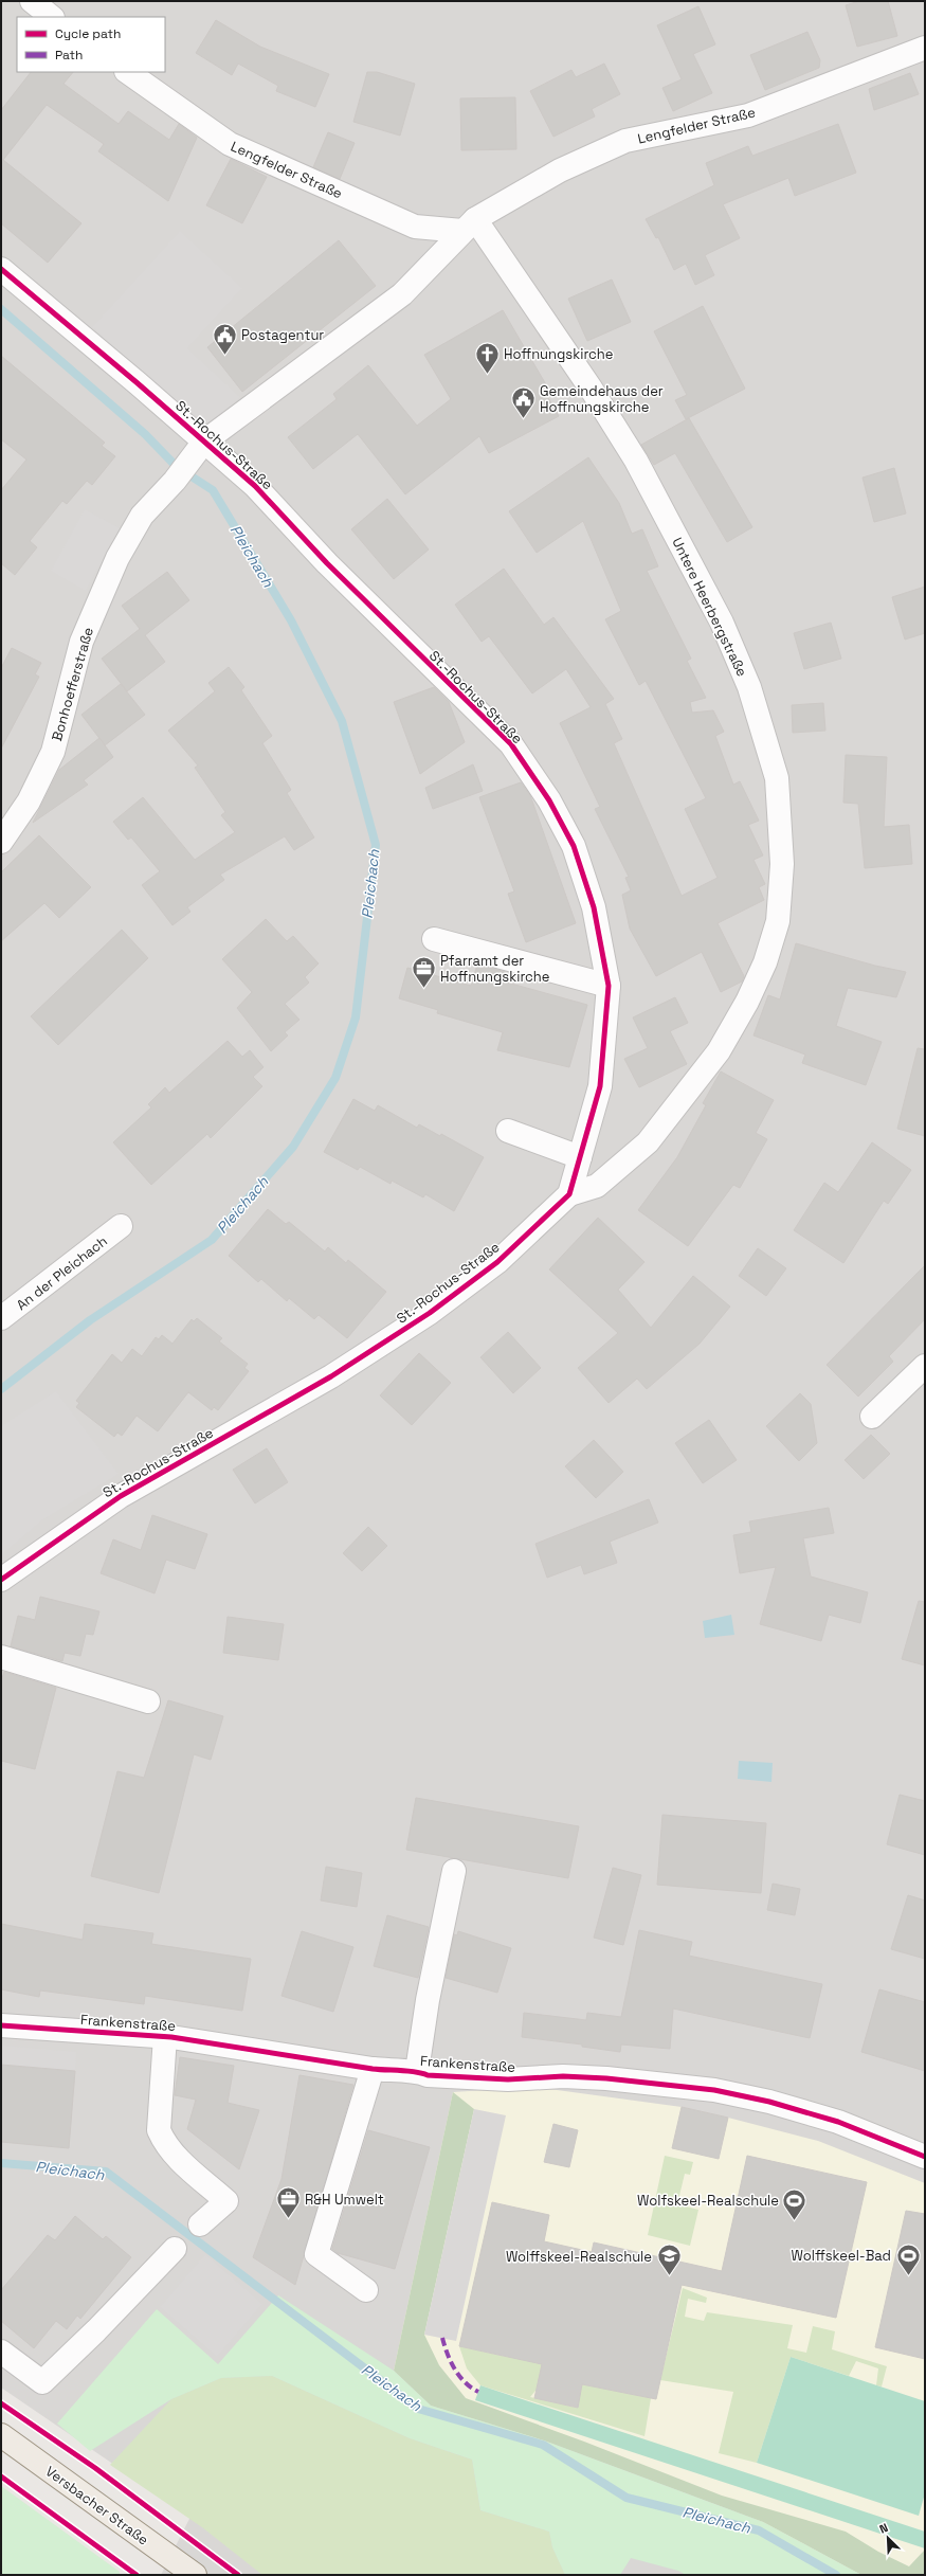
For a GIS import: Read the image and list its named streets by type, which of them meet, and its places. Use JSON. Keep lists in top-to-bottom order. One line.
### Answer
{"streets":{"main road":["Versbacher Straße"],"street":["Lengfelder Straße","St.-Rochus-Straße","Untere Heerbergstraße","Bonhoefferstraße","An der Pleichach","Frankenstraße"]},"crossings":[["Lengfelder Straße","Untere Heerbergstraße"],["Lengfelder Straße","Bonhoefferstraße"],["St.-Rochus-Straße","Untere Heerbergstraße"],["St.-Rochus-Straße","Bonhoefferstraße"],["Untere Heerbergstraße","Bonhoefferstraße"]],"water":["Pleichach"],"places":{"public building":["Postagentur","Gemeindehaus der Hoffnungskirche"],"church":["Hoffnungskirche"],"office":["Pfarramt der Hoffnungskirche","R&H Umwelt"],"sports":["Wolfskeel-Realschule","Wolffskeel-Bad"],"school or university":["Wolffskeel-Realschule"]},"legend":["Cycle path","Path"],"north":"top left"}
